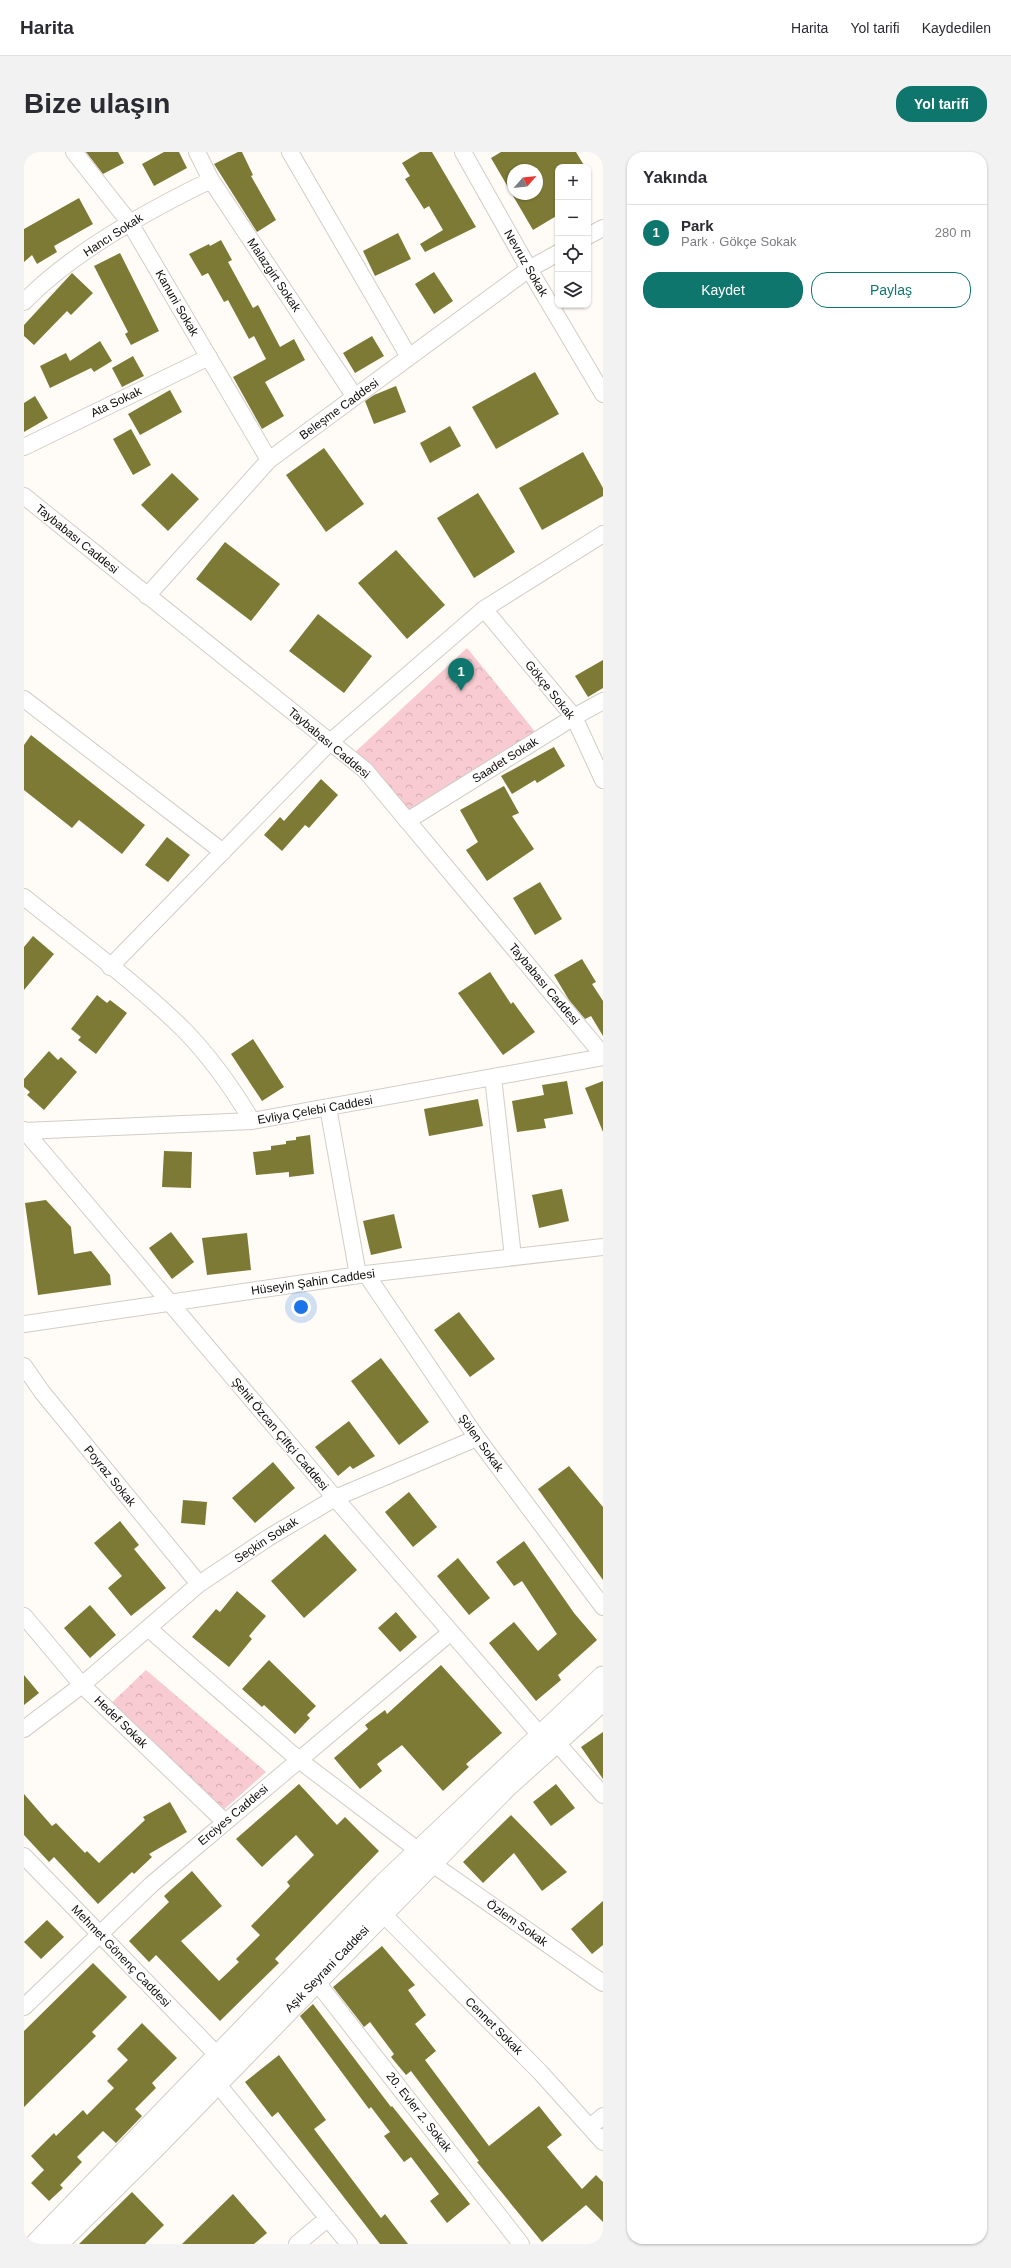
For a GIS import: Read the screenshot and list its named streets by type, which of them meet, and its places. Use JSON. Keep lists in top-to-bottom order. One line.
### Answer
{"streets":{"main road":["Aşık Seyrani Caddesi"],"street":["Hancı Sokak","Nevruz Sokak","Malazgirt Sokak","Kanuni Sokak","Ata Sokak","Beleşme Caddesi","Taybabası Caddesi","Gökçe Sokak","Saadet Sokak","Evliya Çelebi Caddesi","Hüseyin Şahin Caddesi","Şehit Özcan Çiftçi Caddesi","Şölen Sokak","Poyraz Sokak","Seçkin Sokak","Hedef Sokak","Erciyes Caddesi","Özlem Sokak","Mehmet Gönenç Caddesi","Cennet Sokak","20. Evler 2. Sokak"]},"crossings":[["Hancı Sokak","Malazgirt Sokak"],["Hancı Sokak","Kanuni Sokak"],["Nevruz Sokak","Beleşme Caddesi"],["Malazgirt Sokak","Beleşme Caddesi"],["Kanuni Sokak","Ata Sokak"],["Kanuni Sokak","Beleşme Caddesi"],["Beleşme Caddesi","Taybabası Caddesi"],["Taybabası Caddesi","Saadet Sokak"],["Taybabası Caddesi","Evliya Çelebi Caddesi"],["Gökçe Sokak","Saadet Sokak"],["Evliya Çelebi Caddesi","Şehit Özcan Çiftçi Caddesi"],["Hüseyin Şahin Caddesi","Şehit Özcan Çiftçi Caddesi"],["Hüseyin Şahin Caddesi","Şölen Sokak"],["Şehit Özcan Çiftçi Caddesi","Seçkin Sokak"],["Şehit Özcan Çiftçi Caddesi","Erciyes Caddesi"],["Şehit Özcan Çiftçi Caddesi","Aşık Seyrani Caddesi"],["Şölen Sokak","Seçkin Sokak"],["Poyraz Sokak","Seçkin Sokak"],["Seçkin Sokak","Hedef Sokak"],["Seçkin Sokak","Özlem Sokak"],["Hedef Sokak","Erciyes Caddesi"],["Erciyes Caddesi","Özlem Sokak"],["Erciyes Caddesi","Mehmet Gönenç Caddesi"],["Özlem Sokak","Aşık Seyrani Caddesi"],["Mehmet Gönenç Caddesi","Aşık Seyrani Caddesi"],["Aşık Seyrani Caddesi","Cennet Sokak"],["Aşık Seyrani Caddesi","20. Evler 2. Sokak"]],"north":"top right","page":{"header":"Harita","nav":["Harita","Yol tarifi","Kaydedilen"],"buttons":["Yol tarifi",["Kaydet","Paylaş"]],"title":"Bize ulaşın","heading":"Yakında","map_buttons":["+","−"],"list":[{"mark":"1","name":"Park","note":"Park · Gökçe Sokak","value":"280 m"}],"pins":"1"}}
